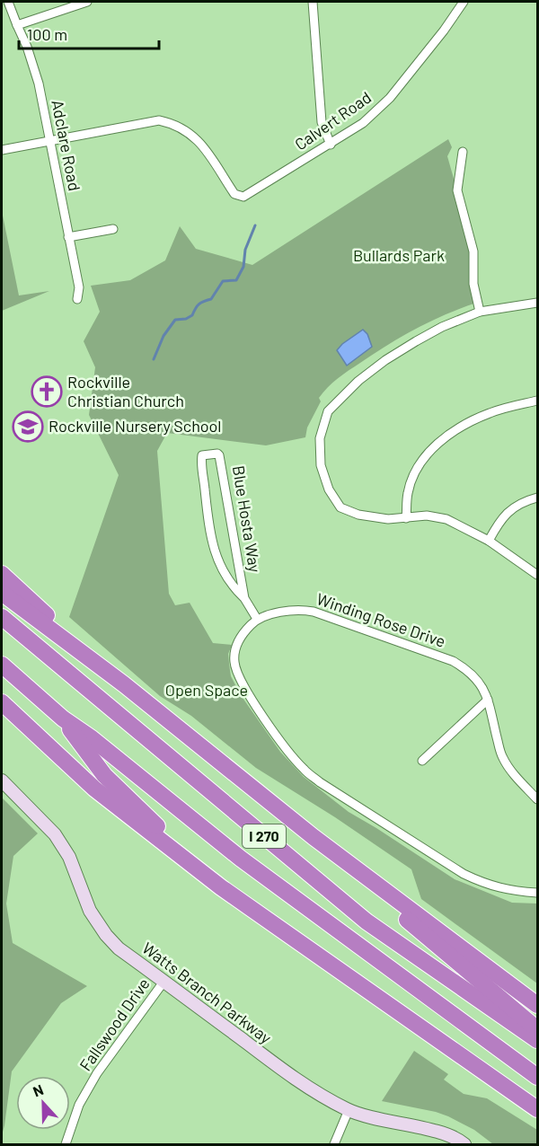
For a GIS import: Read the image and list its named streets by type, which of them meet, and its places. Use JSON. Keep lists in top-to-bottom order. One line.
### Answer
{"streets":{"highway":["I 270"],"street":["Calvert Road","Adclare Road","Blue Hosta Way","Winding Rose Drive","Watts Branch Parkway","Fallswood Drive"]},"crossings":[["Calvert Road","Adclare Road"],["Blue Hosta Way","Winding Rose Drive"],["Watts Branch Parkway","Fallswood Drive"]],"parks":["Bullards Park","Open Space"],"places":{"church":["Rockville Christian Church"],"school or university":["Rockville Nursery School"]},"scale_bar":"100 m","north":"top"}
